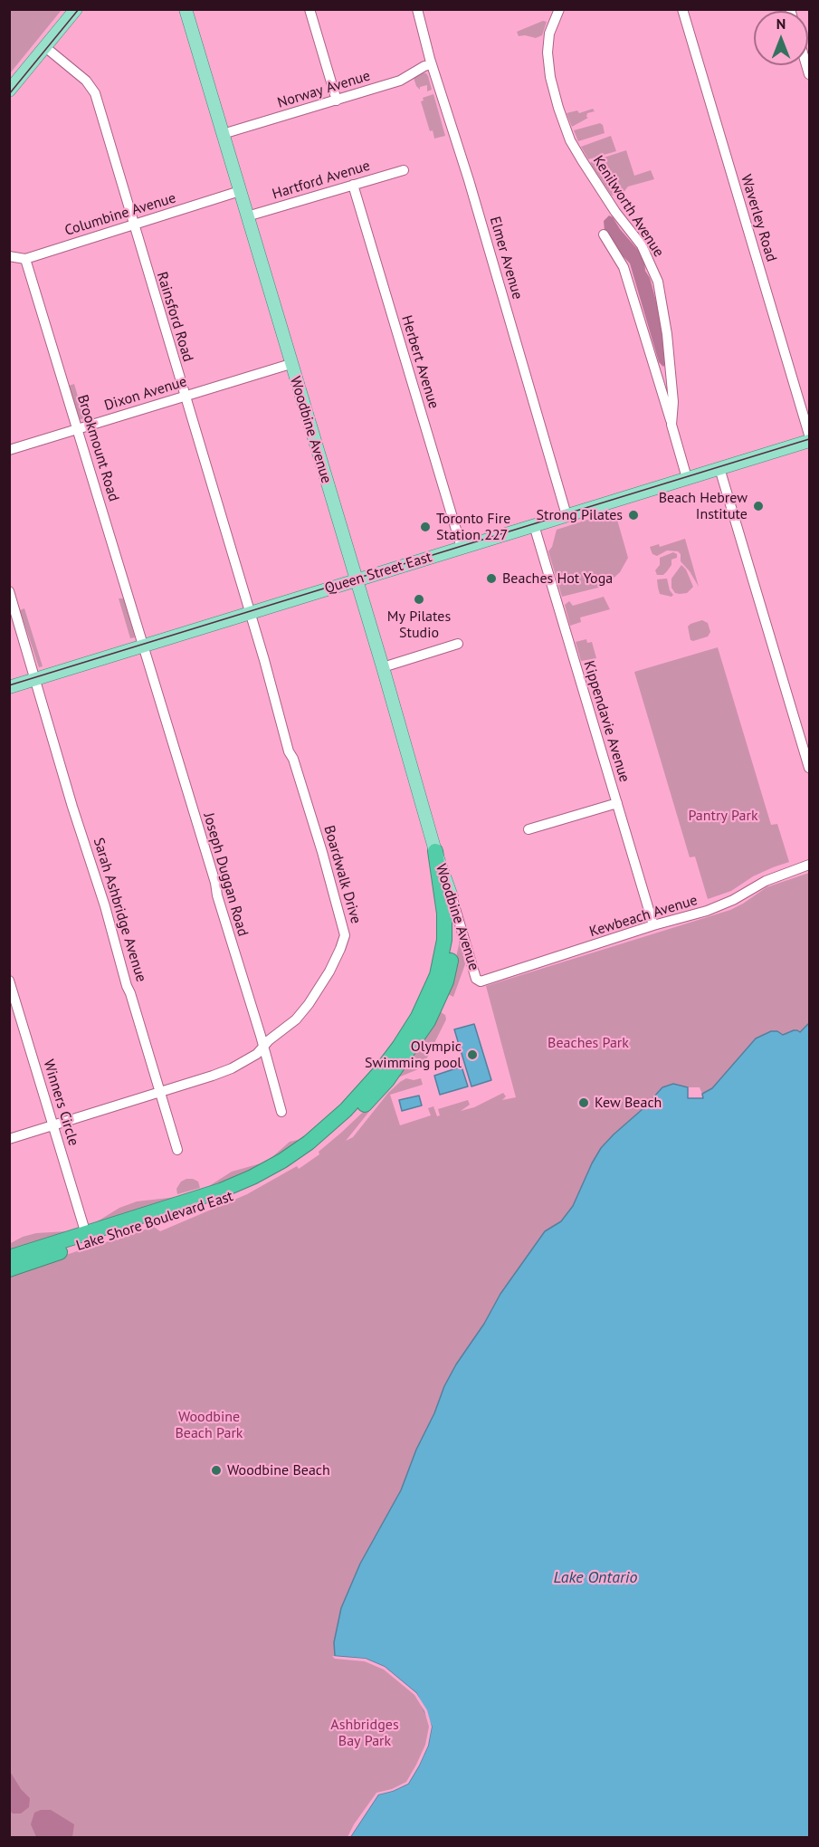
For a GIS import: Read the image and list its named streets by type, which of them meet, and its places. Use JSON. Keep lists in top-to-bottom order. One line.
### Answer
{"streets":{"highway":["Woodbine Avenue","Lake Shore Boulevard East"],"main road":["Queen Street East"],"street":["Norway Avenue","Hartford Avenue","Kenilworth Avenue","Columbine Avenue","Waverley Road","Elmer Avenue","Rainsford Road","Herbert Avenue","Dixon Avenue","Brookmount Road","Kippendavie Avenue","Joseph Duggan Road","Boardwalk Drive","Sarah Ashbridge Avenue","Kewbeach Avenue","Winners Circle"]},"crossings":[["Norway Avenue","Elmer Avenue"],["Norway Avenue","Woodbine Avenue"],["Hartford Avenue","Herbert Avenue"],["Hartford Avenue","Woodbine Avenue"],["Kenilworth Avenue","Queen Street East"],["Columbine Avenue","Rainsford Road"],["Columbine Avenue","Woodbine Avenue"],["Columbine Avenue","Brookmount Road"],["Elmer Avenue","Queen Street East"],["Rainsford Road","Dixon Avenue"],["Rainsford Road","Queen Street East"],["Rainsford Road","Boardwalk Drive"],["Herbert Avenue","Queen Street East"],["Dixon Avenue","Woodbine Avenue"],["Dixon Avenue","Brookmount Road"],["Woodbine Avenue","Queen Street East"],["Woodbine Avenue","Kewbeach Avenue"],["Woodbine Avenue","Lake Shore Boulevard East"],["Brookmount Road","Queen Street East"],["Brookmount Road","Joseph Duggan Road"],["Queen Street East","Kippendavie Avenue"],["Queen Street East","Joseph Duggan Road"],["Queen Street East","Boardwalk Drive"],["Queen Street East","Sarah Ashbridge Avenue"],["Kippendavie Avenue","Kewbeach Avenue"],["Joseph Duggan Road","Boardwalk Drive"],["Boardwalk Drive","Sarah Ashbridge Avenue"],["Boardwalk Drive","Winners Circle"],["Winners Circle","Lake Shore Boulevard East"]],"water":["Lake Ontario"],"parks":["Pantry Park","Beaches Park","Woodbine Beach Park","Ashbridges Bay Park"],"places":["Beach Hebrew Institute","Strong Pilates","Toronto Fire Station 227","Beaches Hot Yoga","My Pilates Studio","Olympic Swimming pool","Kew Beach","Woodbine Beach"],"north":"top"}
